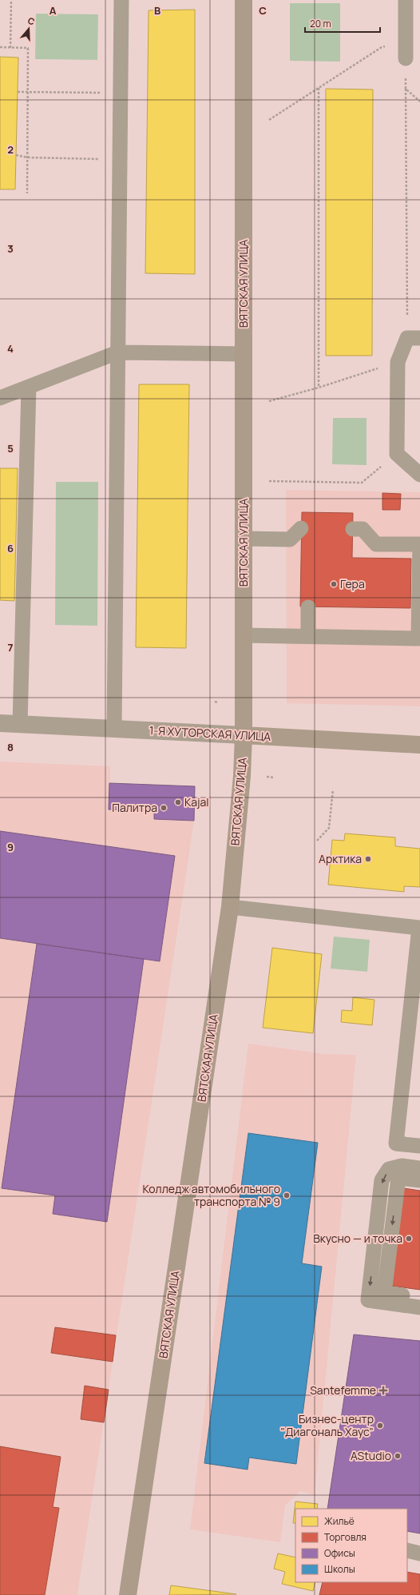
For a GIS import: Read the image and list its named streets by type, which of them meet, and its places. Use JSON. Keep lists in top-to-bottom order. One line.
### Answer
{"streets":{"street":["ВЯТСКАЯ УЛИЦА","1-Я ХУТОРСКАЯ УЛИЦА"]},"crossings":[["ВЯТСКАЯ УЛИЦА","1-Я ХУТОРСКАЯ УЛИЦА"]],"places":{"other":["Гера","Kajal","Палитра","Арктика","Колледж автомобильного транспорта № 9","Вкусно — и точка","Бизнес-центр \"Диагональ Хаус\"","AStudio"],"health":["Santefemme"]},"legend":["Жильё","Торговля","Офисы","Школы"],"scale_bar":"20 m","north":"top","grid":{"columns":["A","B","C"],"rows":["2","3","4","5","6","7","8","9"]}}
